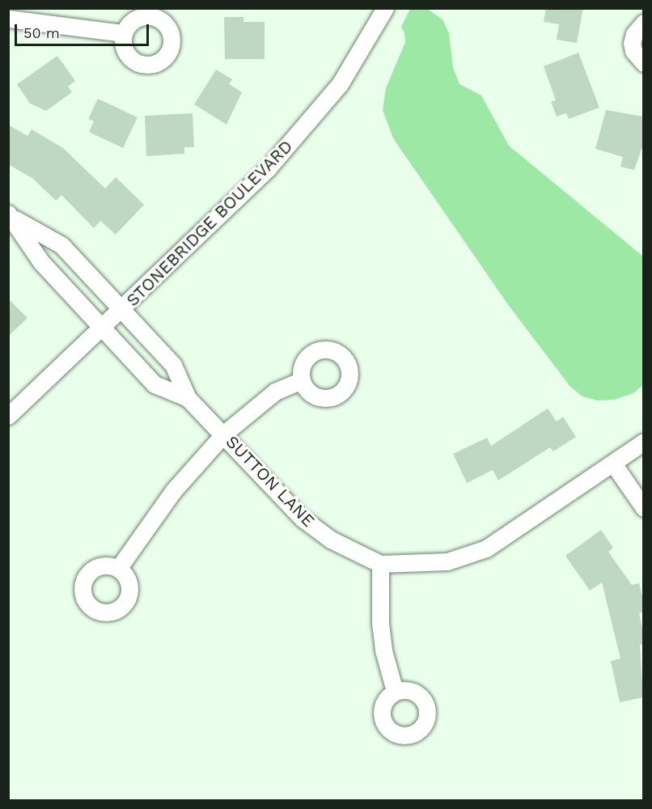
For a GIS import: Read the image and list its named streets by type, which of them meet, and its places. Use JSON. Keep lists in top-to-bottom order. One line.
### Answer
{"streets":{"street":["STONEBRIDGE BOULEVARD","SUTTON LANE"]},"crossings":[["STONEBRIDGE BOULEVARD","SUTTON LANE"]],"scale_bar":"50 m"}
